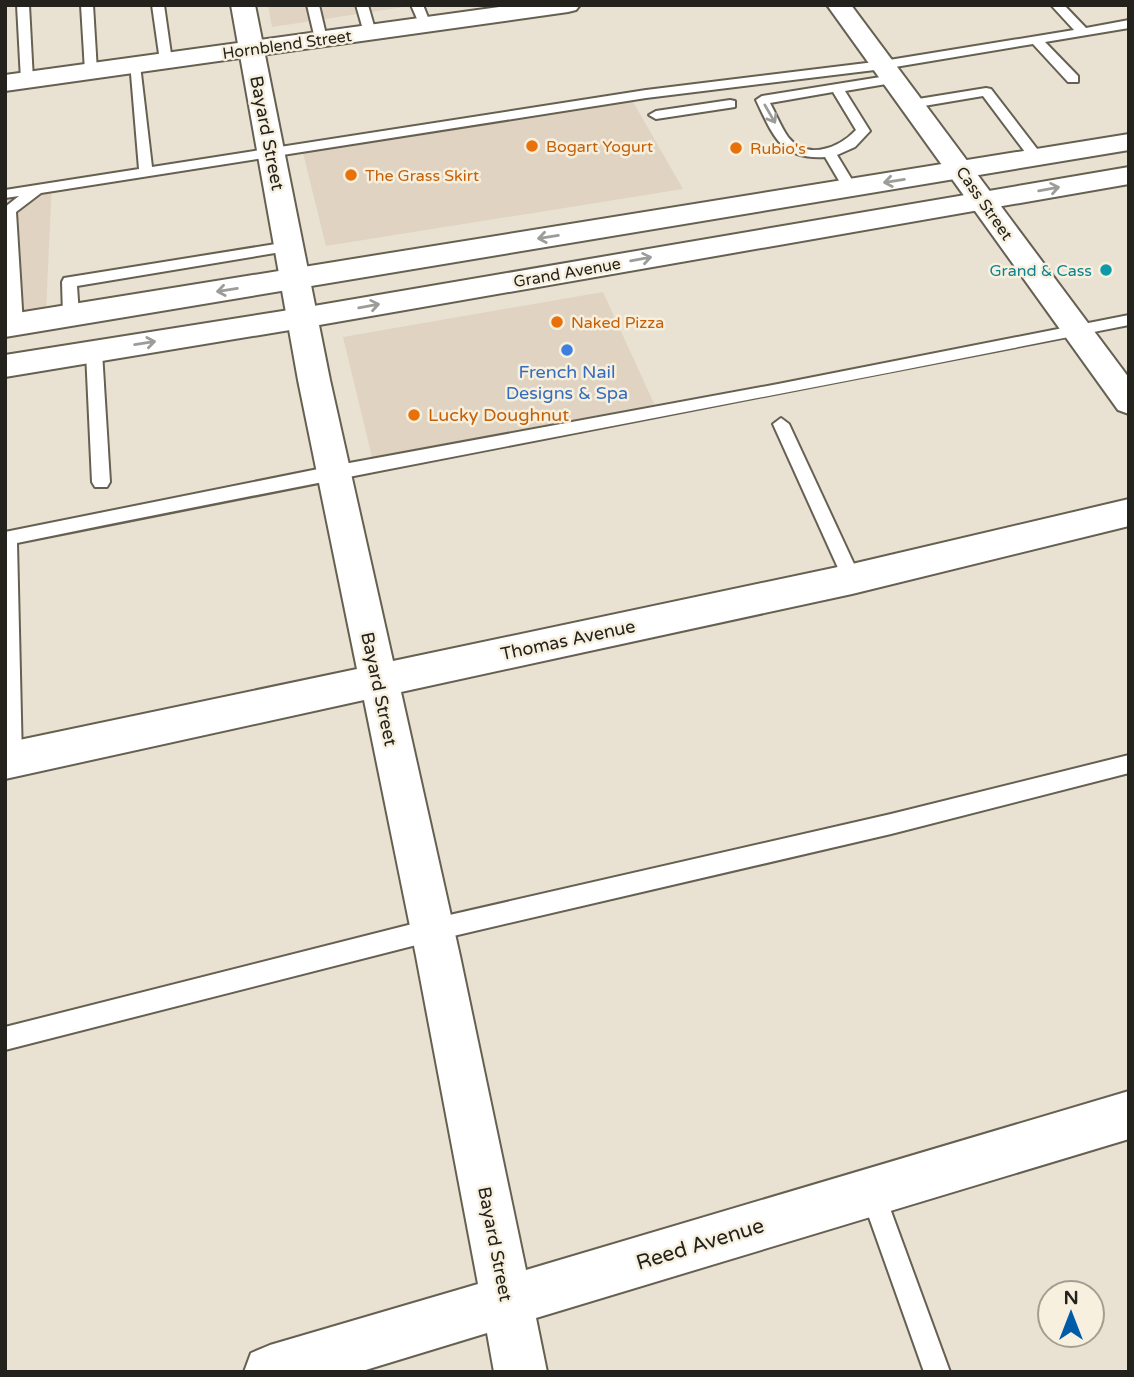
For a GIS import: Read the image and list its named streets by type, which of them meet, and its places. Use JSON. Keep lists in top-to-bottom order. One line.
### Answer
{"streets":{"street":["Hornblend Street","Bayard Street","Cass Street","Grand Avenue","Thomas Avenue","Reed Avenue"]},"crossings":[["Hornblend Street","Bayard Street"],["Bayard Street","Grand Avenue"],["Bayard Street","Thomas Avenue"],["Bayard Street","Reed Avenue"],["Cass Street","Grand Avenue"]],"places":["Bogart Yogurt","Rubio's","The Grass Skirt","Grand & Cass","Naked Pizza","French Nail Designs & Spa","Lucky Doughnut"],"north":"top"}
